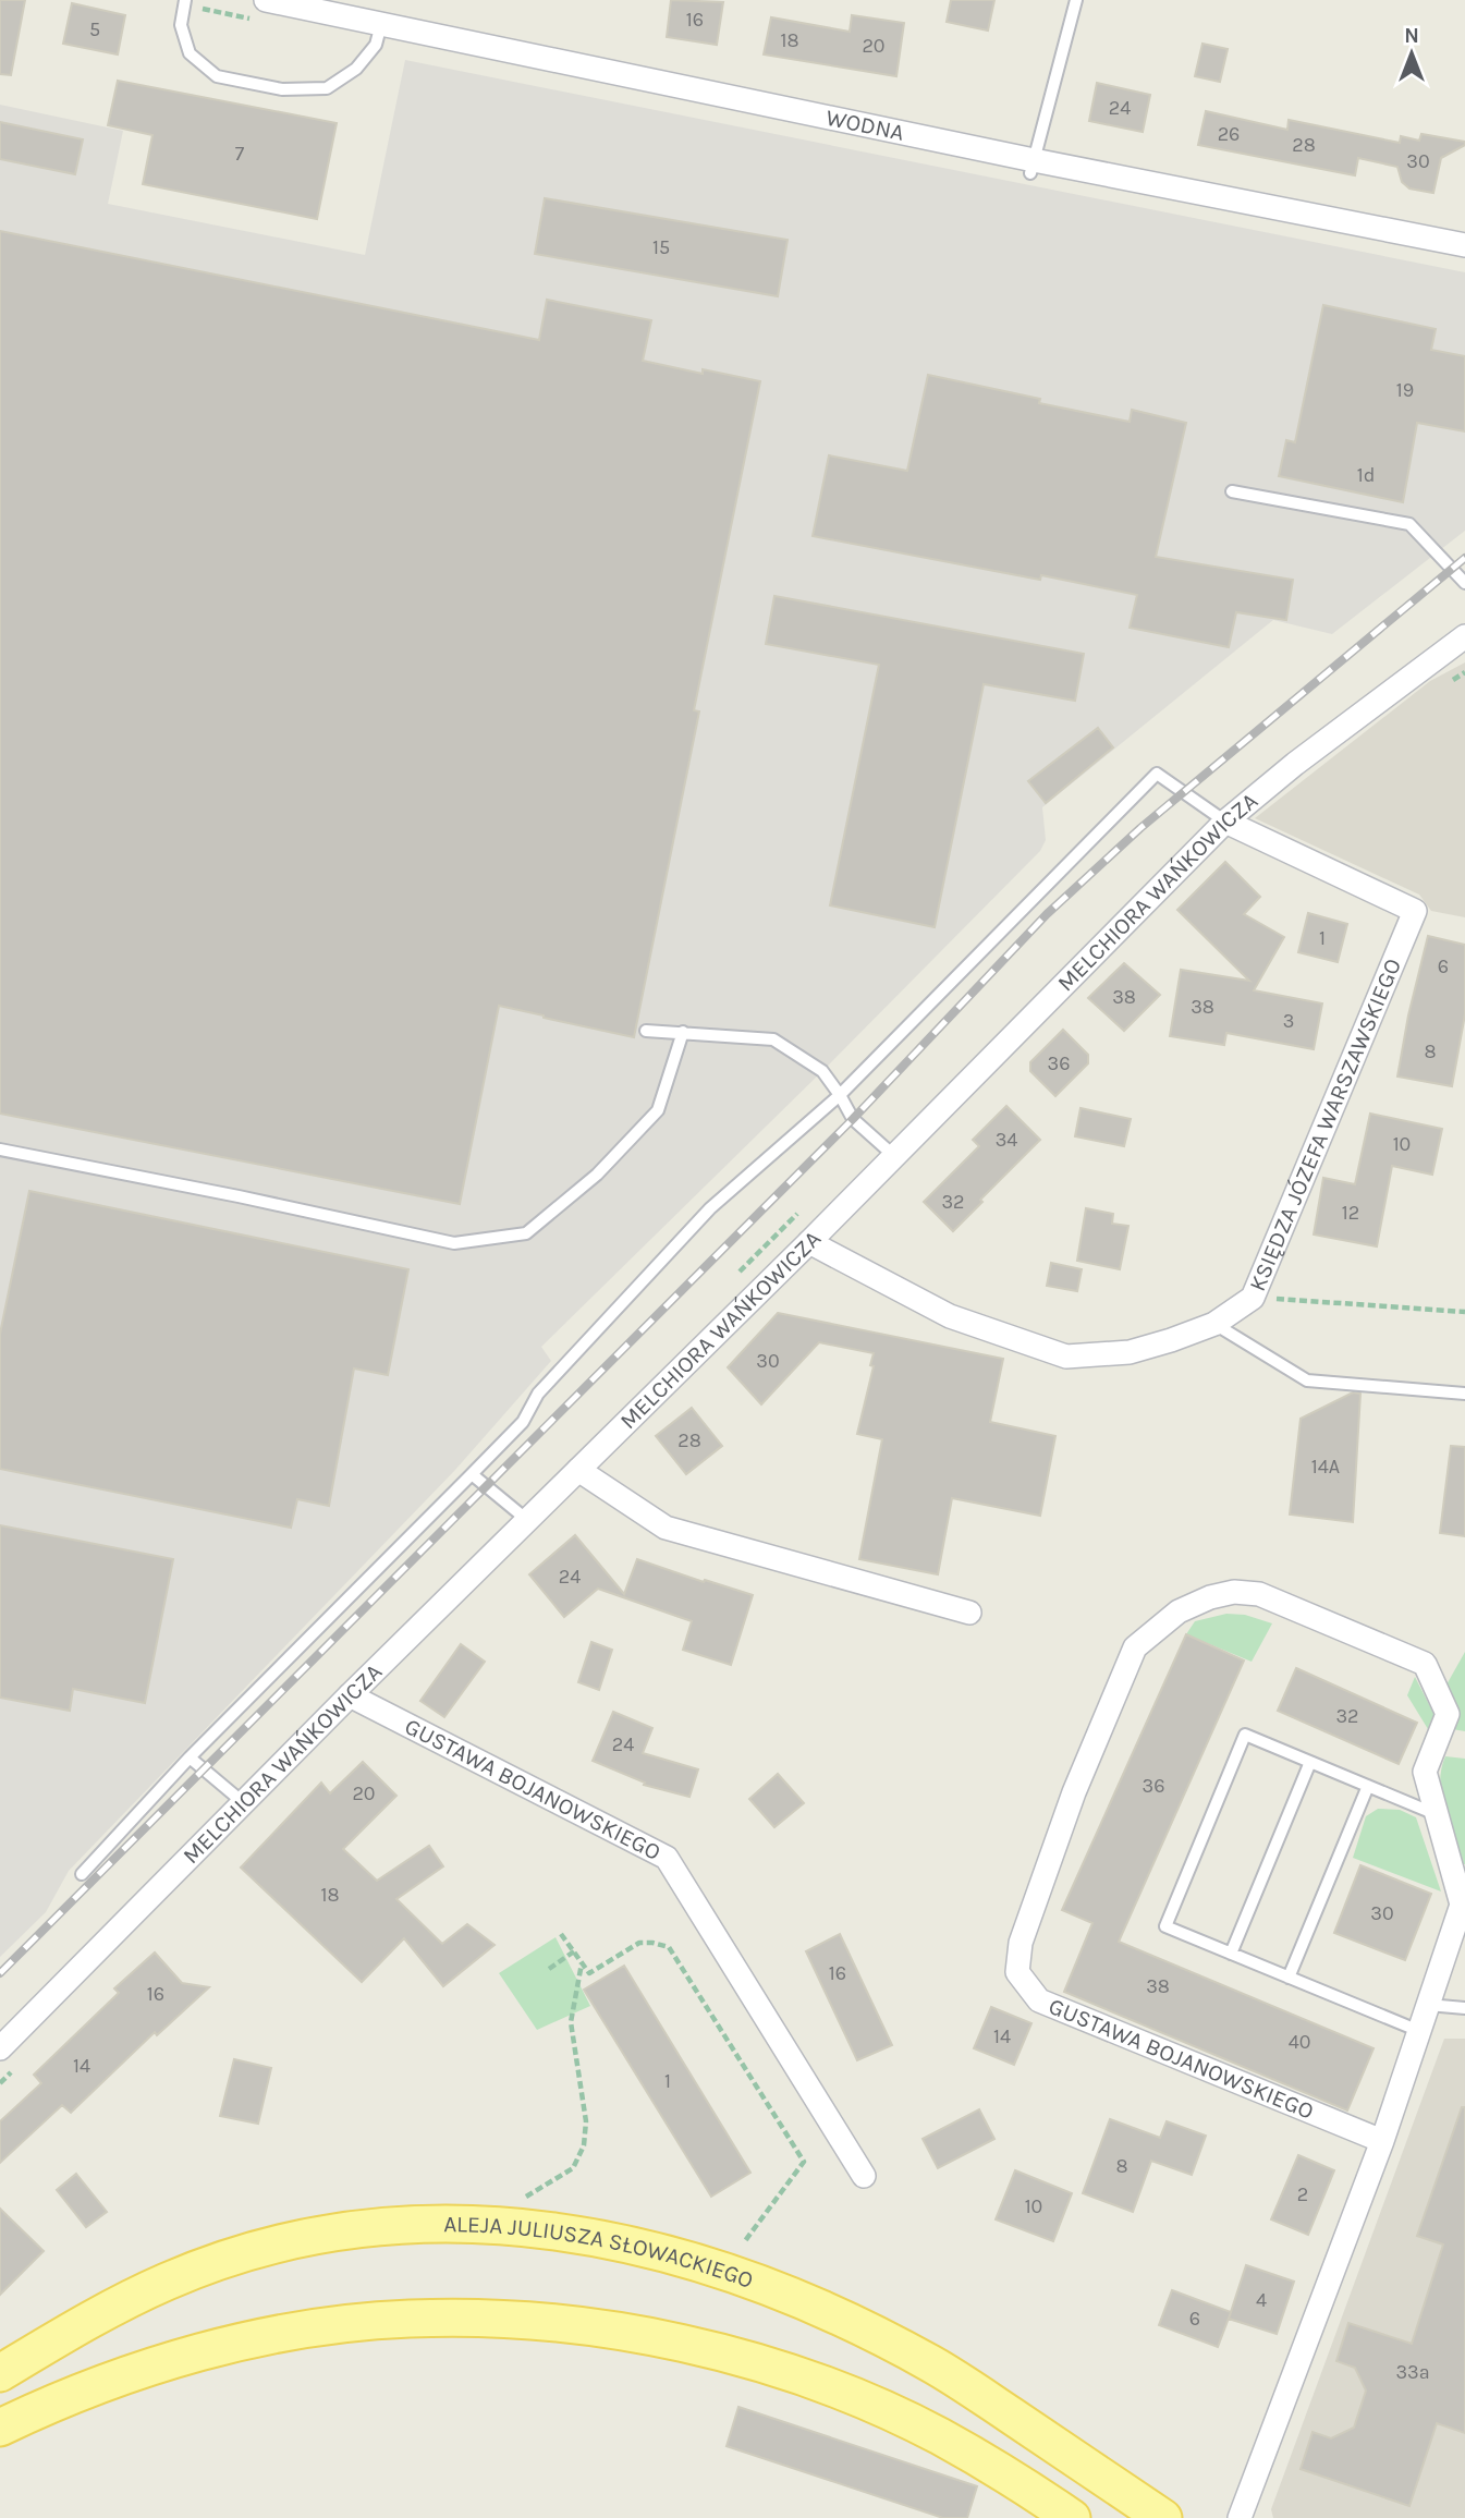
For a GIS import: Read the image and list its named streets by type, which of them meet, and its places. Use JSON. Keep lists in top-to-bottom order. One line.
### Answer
{"streets":{"main road":["ALEJA JULIUSZA SŁOWACKIEGO"],"street":["WODNA","MELCHIORA WAŃKOWICZA","KSIĘDZA JÓZEFA WARSZAWSKIEGO","GUSTAWA BOJANOWSKIEGO"]},"crossings":[["MELCHIORA WAŃKOWICZA","KSIĘDZA JÓZEFA WARSZAWSKIEGO"],["MELCHIORA WAŃKOWICZA","GUSTAWA BOJANOWSKIEGO"]],"house_numbers":["16","5","18","20","24","26","28","7","30","15","19","1d","1","6","38","38","3","8","36","34","10","32","12","30","28","14A","24","32","24","36","20","18","30","16","38","16","14","40","14","1","8","2","10","4","6","33a"],"north":"top"}
